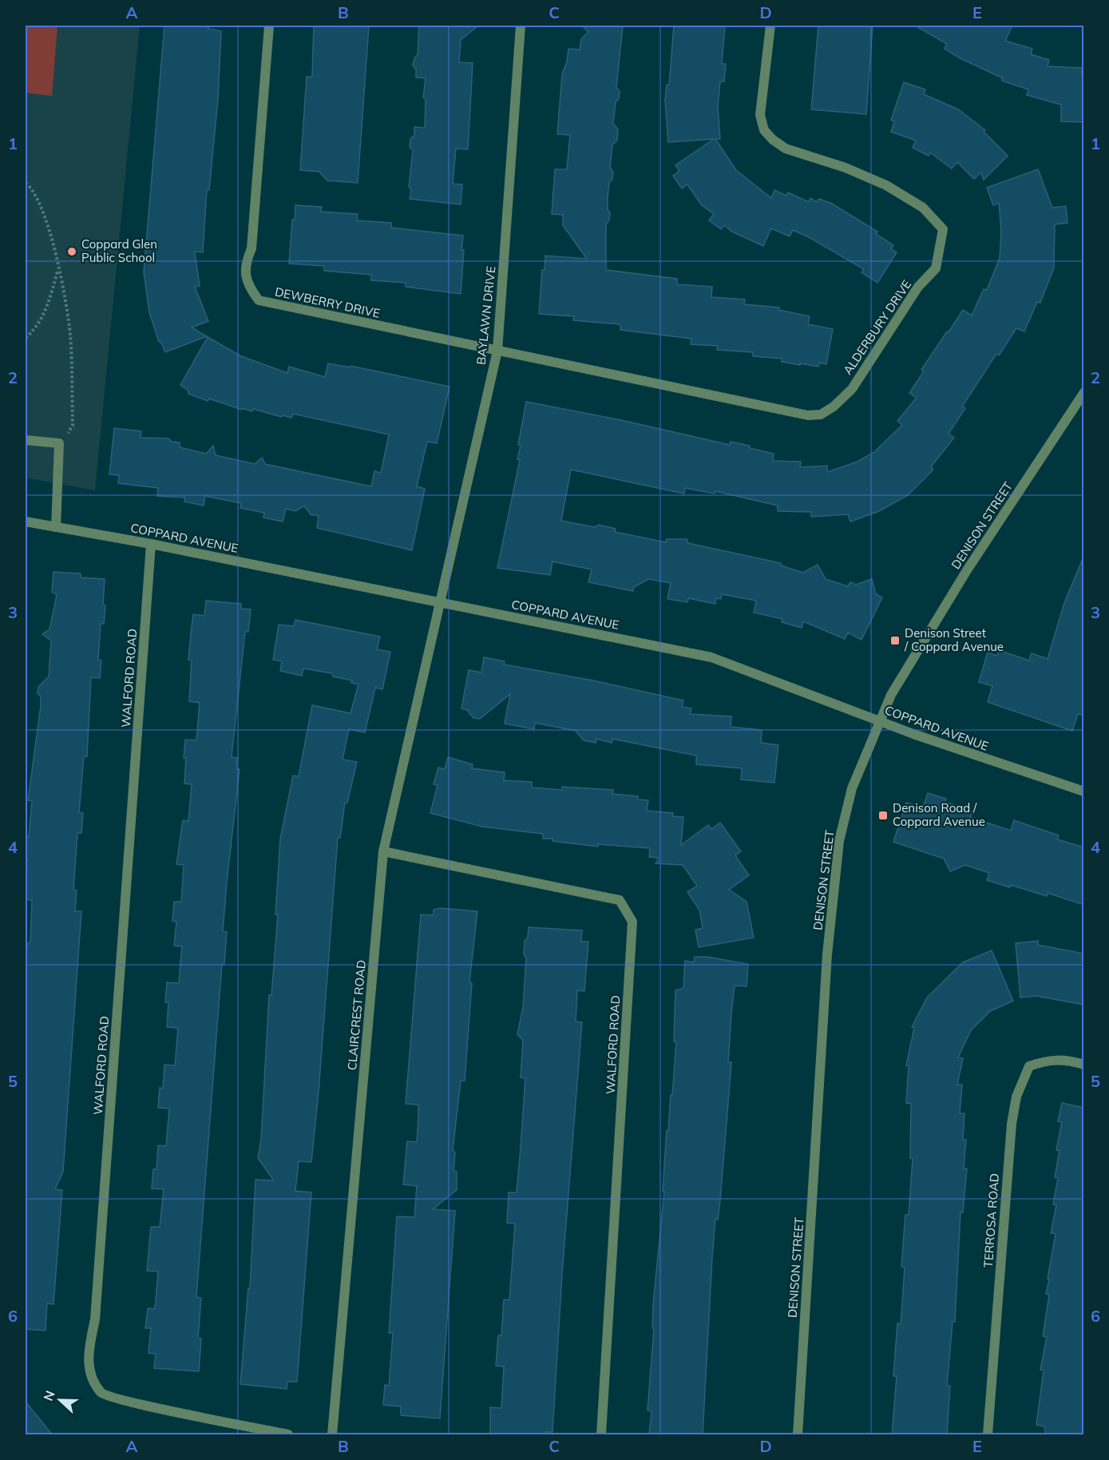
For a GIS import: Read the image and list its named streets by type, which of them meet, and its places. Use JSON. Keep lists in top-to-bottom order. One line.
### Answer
{"streets":{"street":["DEWBERRY DRIVE","BAYLAWN DRIVE","ALDERBURY DRIVE","DENISON STREET","COPPARD AVENUE","WALFORD ROAD","CLAIRCREST ROAD","TERROSA ROAD"]},"crossings":[["DEWBERRY DRIVE","BAYLAWN DRIVE"],["DEWBERRY DRIVE","ALDERBURY DRIVE"],["BAYLAWN DRIVE","ALDERBURY DRIVE"],["BAYLAWN DRIVE","COPPARD AVENUE"],["BAYLAWN DRIVE","CLAIRCREST ROAD"],["DENISON STREET","COPPARD AVENUE"],["COPPARD AVENUE","WALFORD ROAD"],["COPPARD AVENUE","CLAIRCREST ROAD"],["WALFORD ROAD","CLAIRCREST ROAD"]],"places":{"other":["Coppard Glen Public School"],"transit":["Denison Street / Coppard Avenue","Denison Road / Coppard Avenue"]},"north":"left","grid":{"columns":["A","B","C","D","E"],"rows":["1","2","3","4","5","6"]}}
